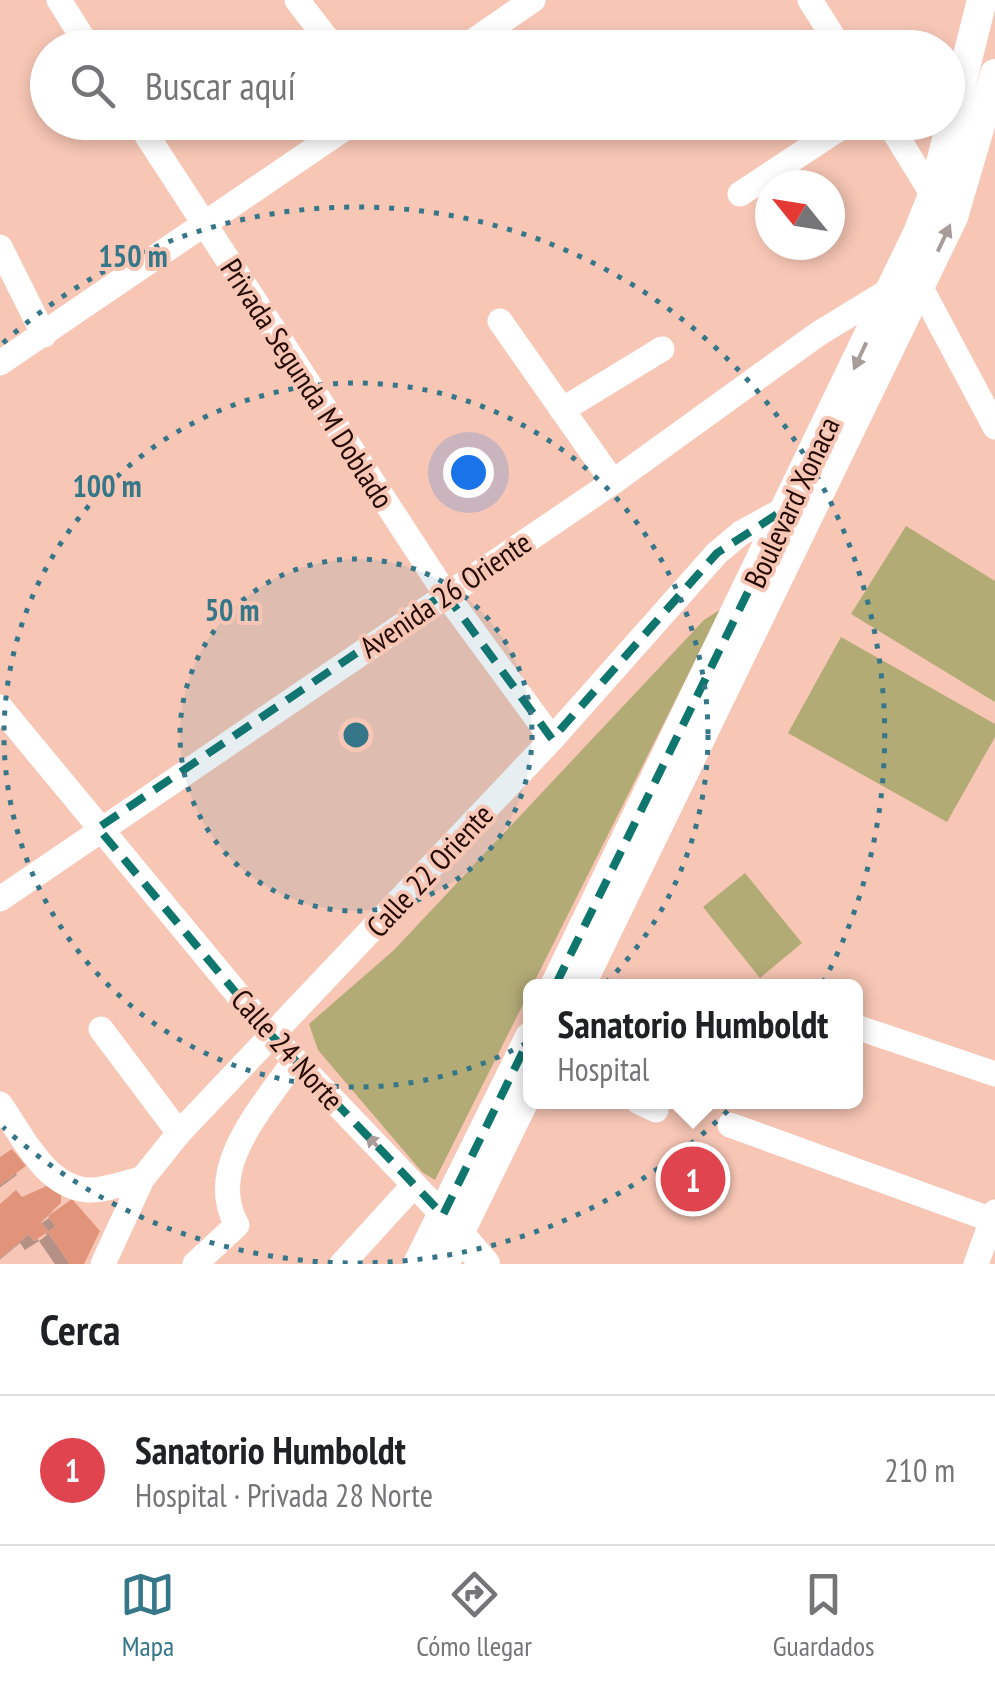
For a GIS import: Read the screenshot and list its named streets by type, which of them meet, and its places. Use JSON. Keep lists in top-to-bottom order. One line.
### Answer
{"streets":{"main road":["Boulevard Xonaca","Calle 24 Norte"],"street":["Privada Segunda M Doblado","Avenida 26 Oriente","Calle 22 Oriente"]},"crossings":[["Privada Segunda M Doblado","Avenida 26 Oriente"],["Privada Segunda M Doblado","Calle 22 Oriente"],["Boulevard Xonaca","Avenida 26 Oriente"],["Boulevard Xonaca","Calle 22 Oriente"],["Avenida 26 Oriente","Calle 24 Norte"],["Calle 22 Oriente","Calle 24 Norte"]],"north":"top left","page":{"search":"Buscar aquí","popup":["Sanatorio Humboldt","Hospital"],"pins":"1","heading":"Cerca","list":[{"mark":"1","name":"Sanatorio Humboldt","note":"Hospital · Privada 28 Norte","value":"210 m"}],"nav":["Mapa","Cómo llegar","Guardados"]},"rings":["150 m","100 m","50 m"]}
